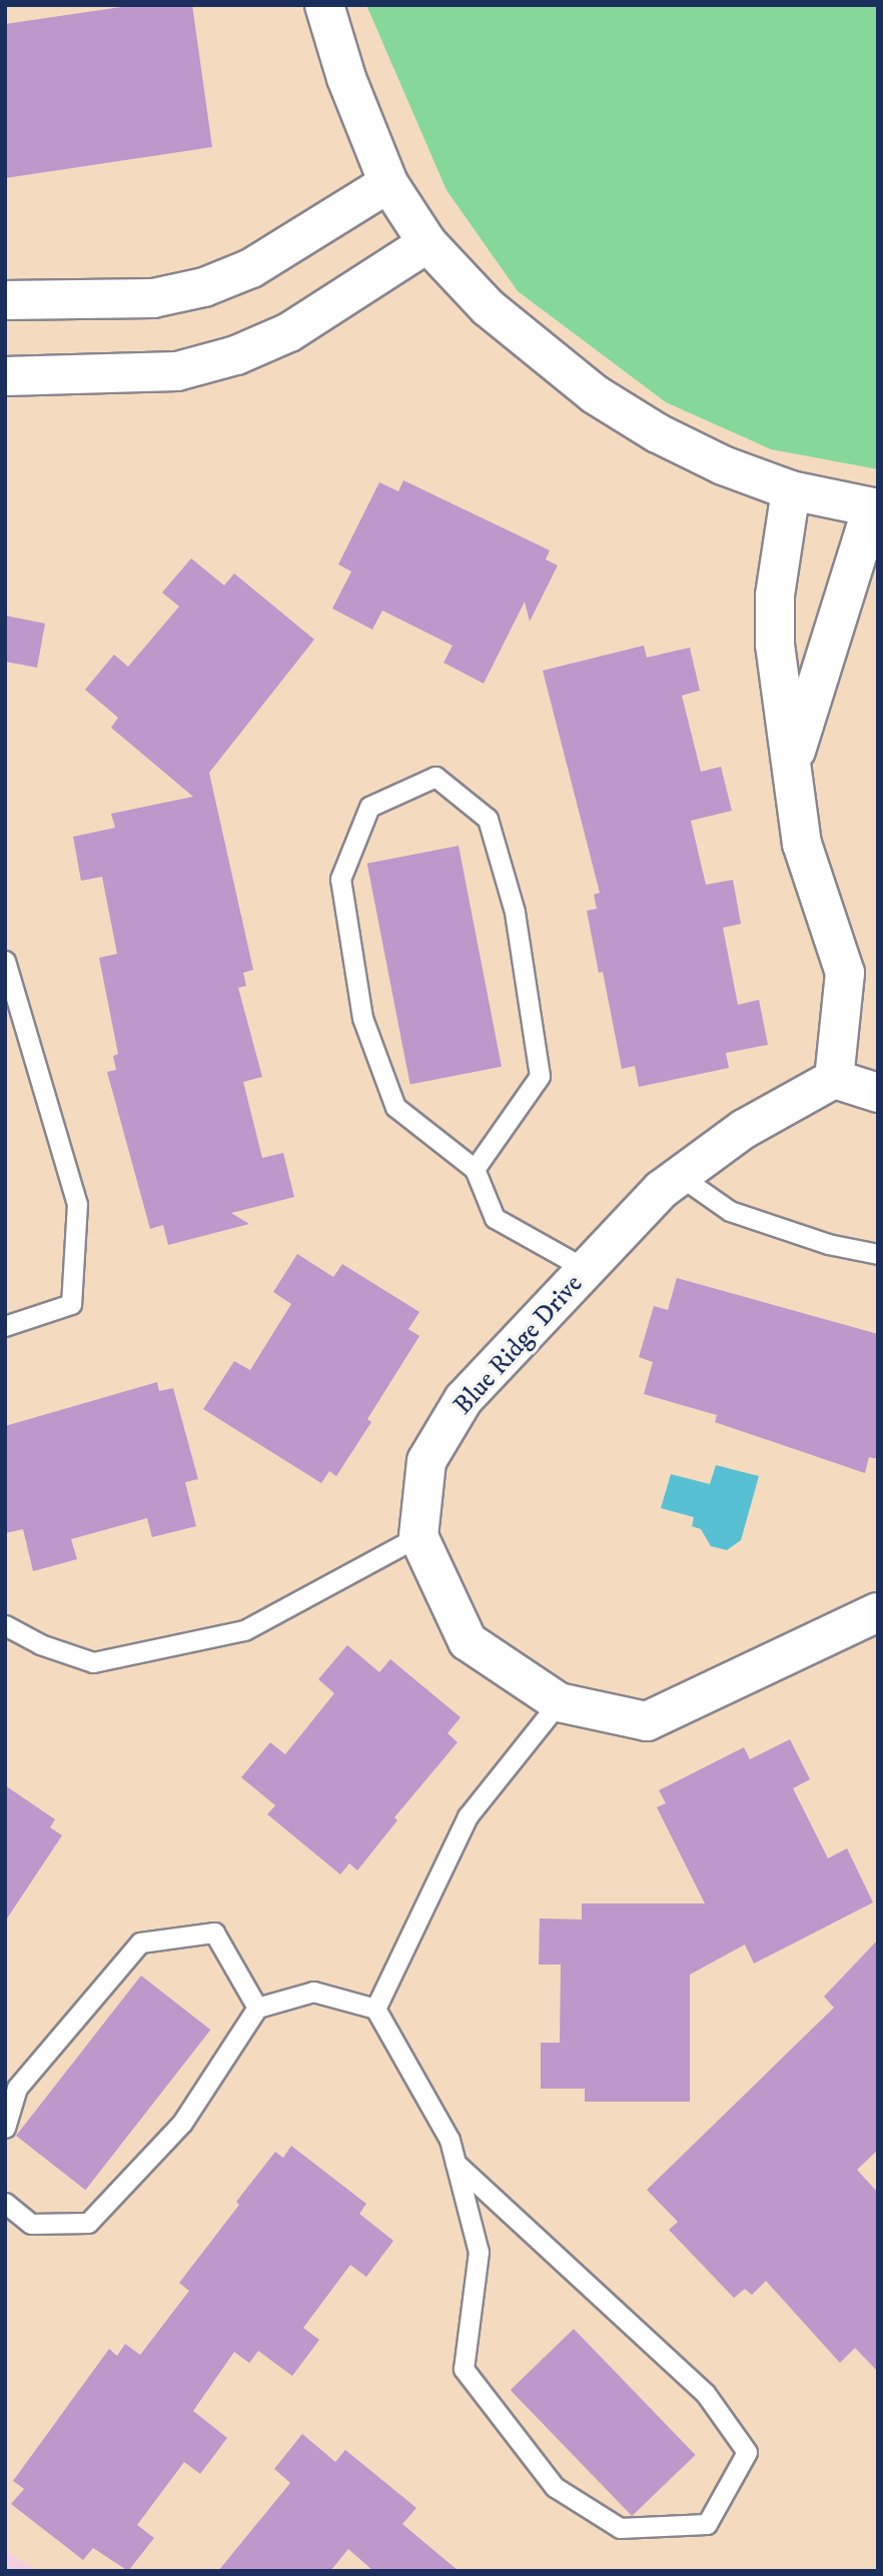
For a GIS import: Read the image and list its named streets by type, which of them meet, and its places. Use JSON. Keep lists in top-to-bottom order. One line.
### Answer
{"streets":{"street":["Blue Ridge Drive"]}}
